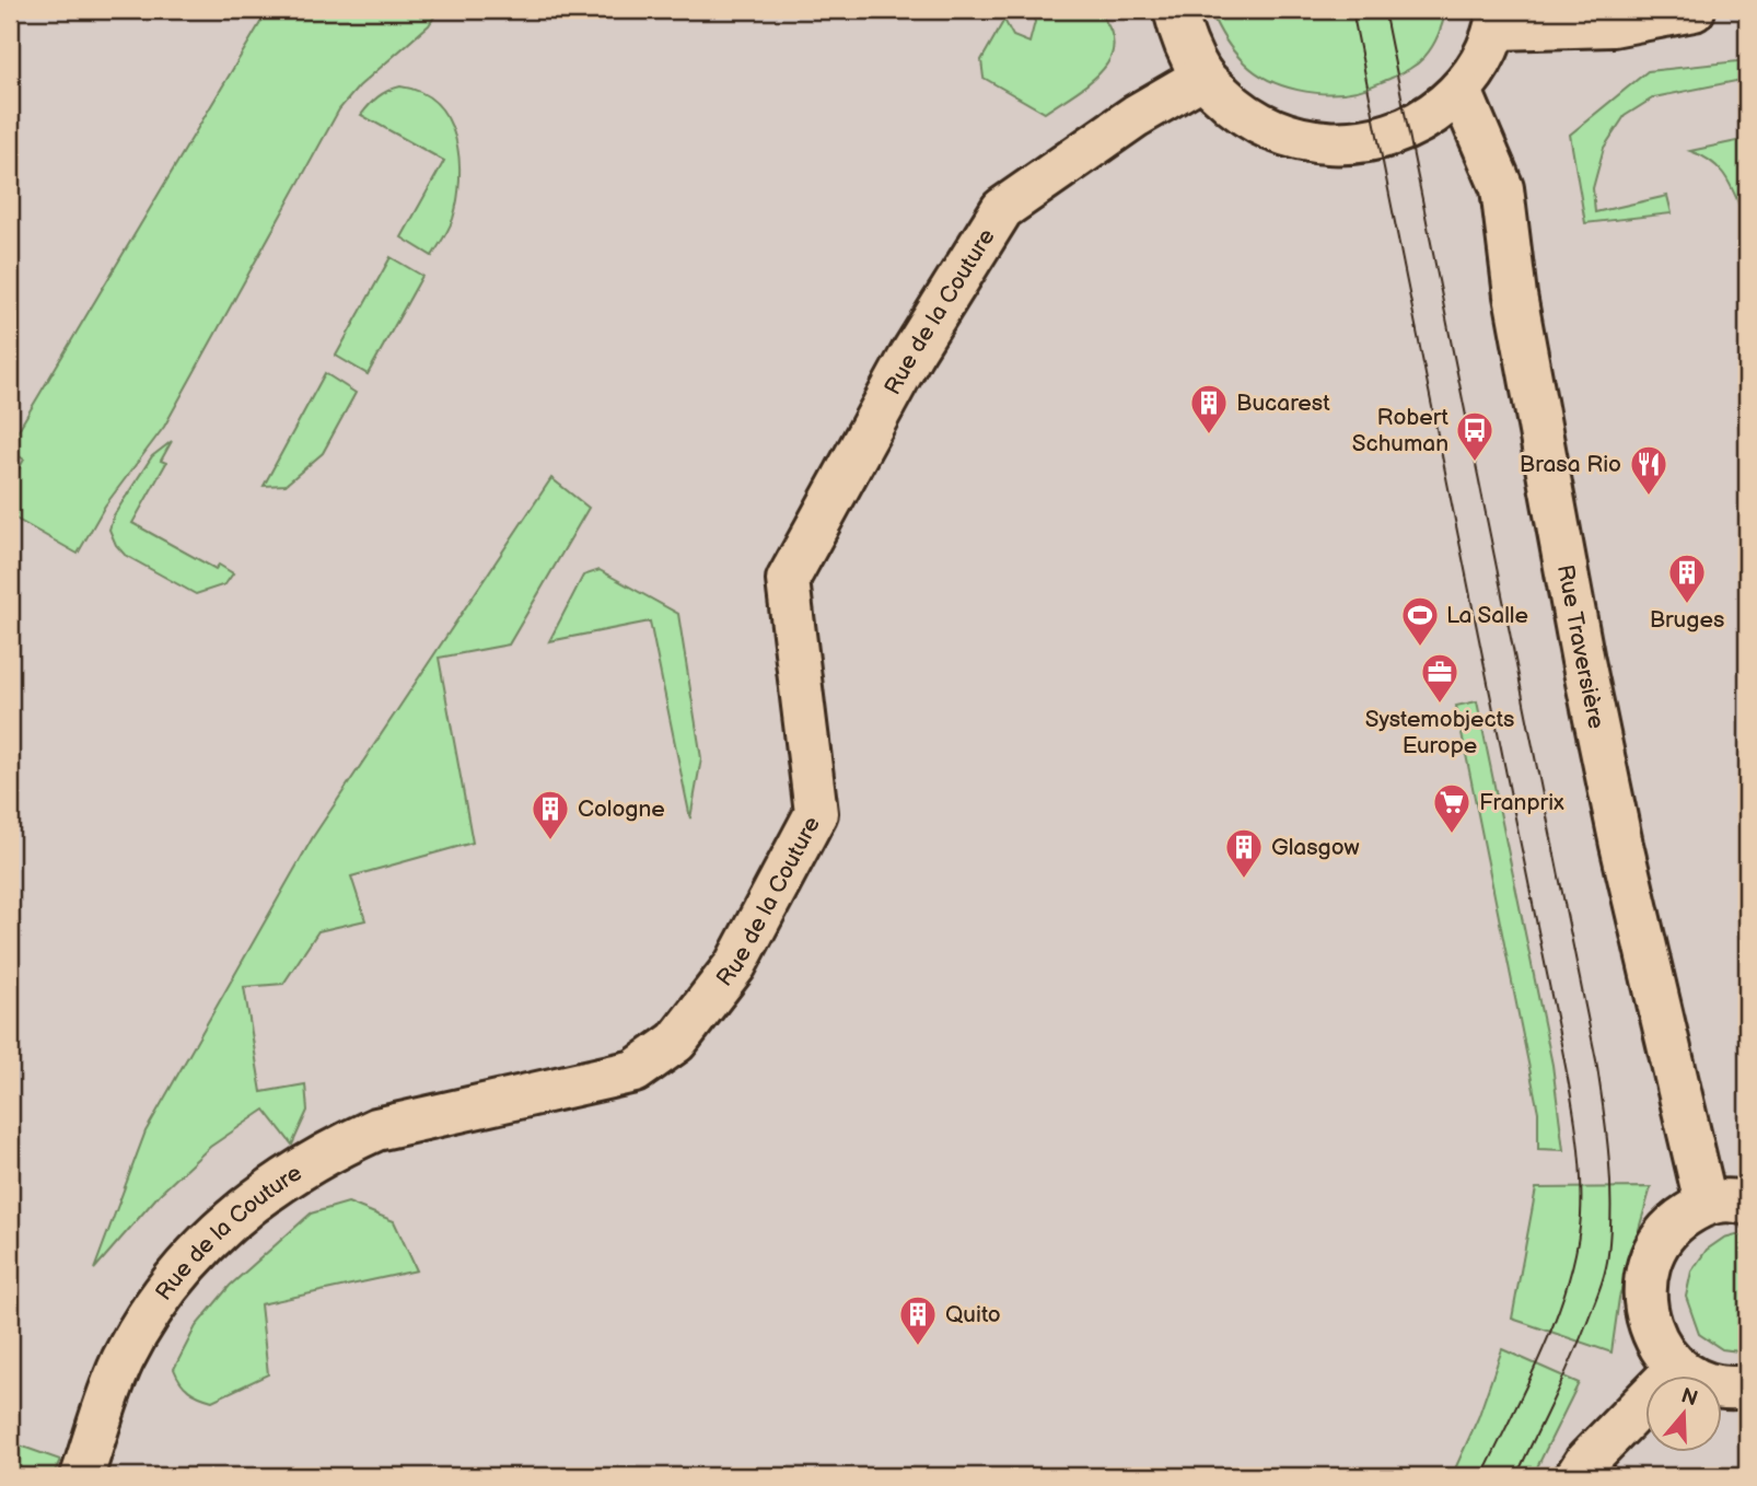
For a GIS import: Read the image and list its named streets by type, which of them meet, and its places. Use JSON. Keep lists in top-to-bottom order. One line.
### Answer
{"streets":{"street":["Rue de la Couture","Rue Traversière"]},"places":{"building":["Bucarest","Bruges","Cologne","Glasgow","Quito"],"bus stop":["Robert Schuman"],"restaurant":["Brasa Rio"],"sports":["La Salle"],"office":["Systemobjects Europe"],"supermarket":["Franprix"]},"north":"top"}
